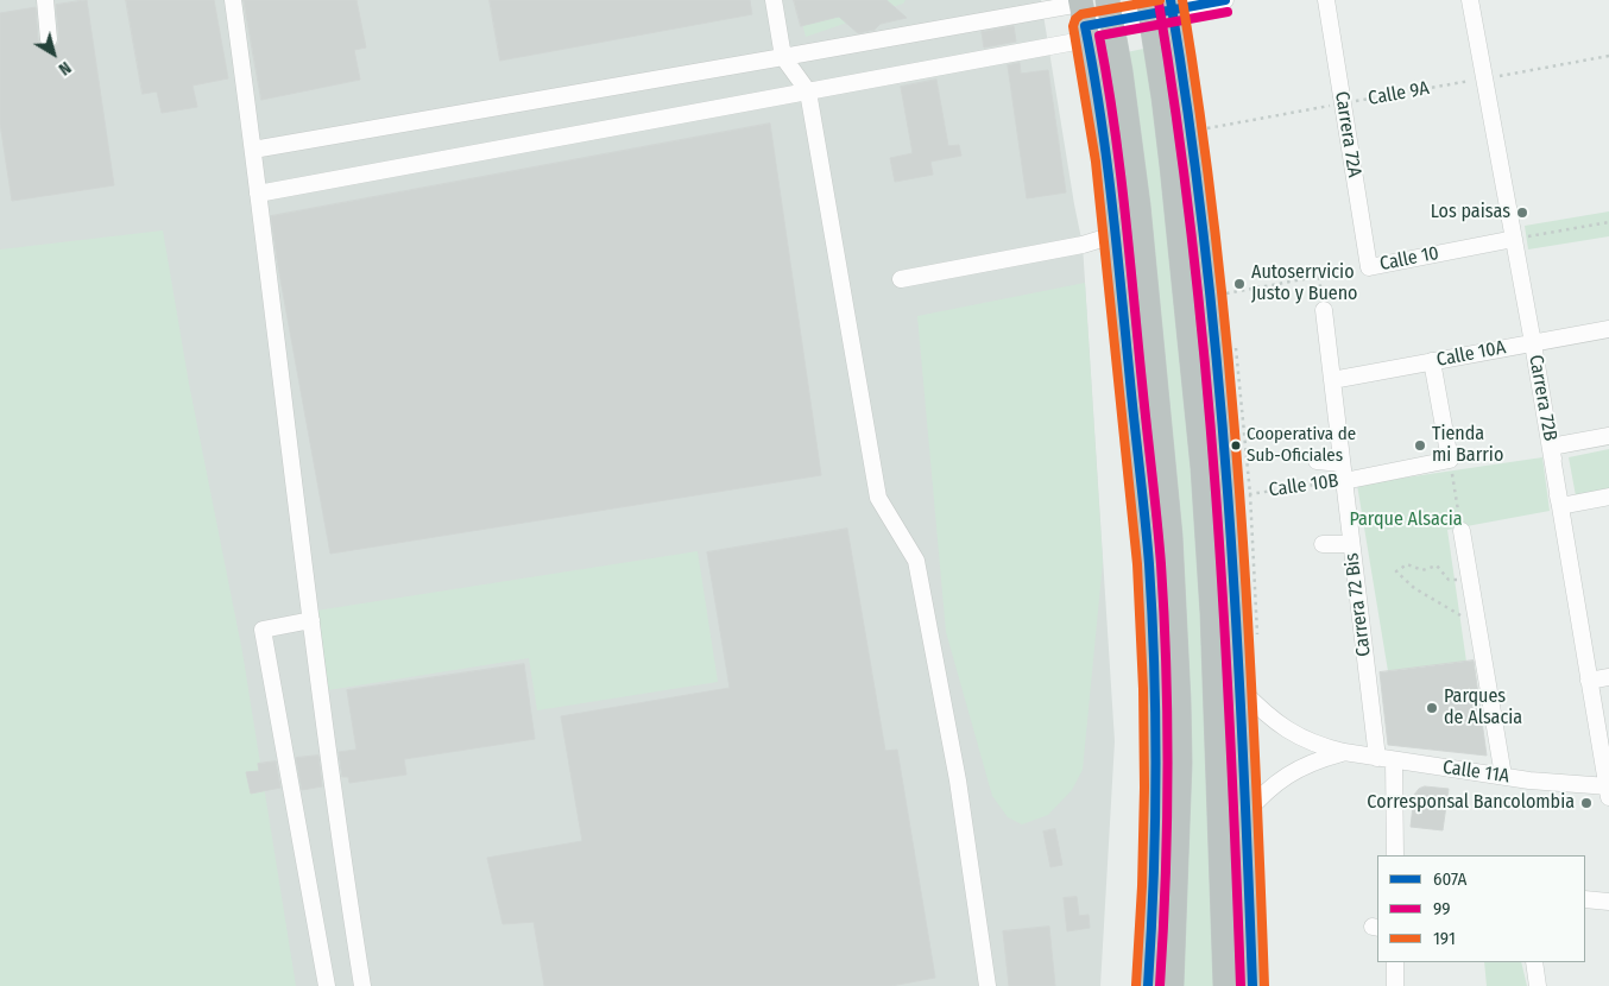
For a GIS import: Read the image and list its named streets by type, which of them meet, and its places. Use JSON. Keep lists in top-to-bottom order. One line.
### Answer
{"streets":{"street":["Carrera 72A","Calle 10","Calle 10A","Carrera 72B","Calle 10B","Carrera 72 Bis","Calle 11A"],"path":["Calle 9A"]},"crossings":[["Calle 9A","Carrera 72A"],["Calle 9A","Carrera 72B"],["Carrera 72A","Calle 10"],["Calle 10","Carrera 72B"],["Calle 10A","Carrera 72B"],["Calle 10A","Carrera 72 Bis"],["Calle 10B","Carrera 72 Bis"],["Carrera 72 Bis","Calle 11A"]],"parks":["Parque Alsacia"],"places":["Los paisas","Autoserrvicio Justo y Bueno","Cooperativa de Sub-Oficiales","Tienda mi Barrio","Parques de Alsacia","Corresponsal Bancolombia"],"lines":["transit line 607A","transit line 191","transit line 99"],"legend":["607A","99","191"],"north":"bottom right"}
